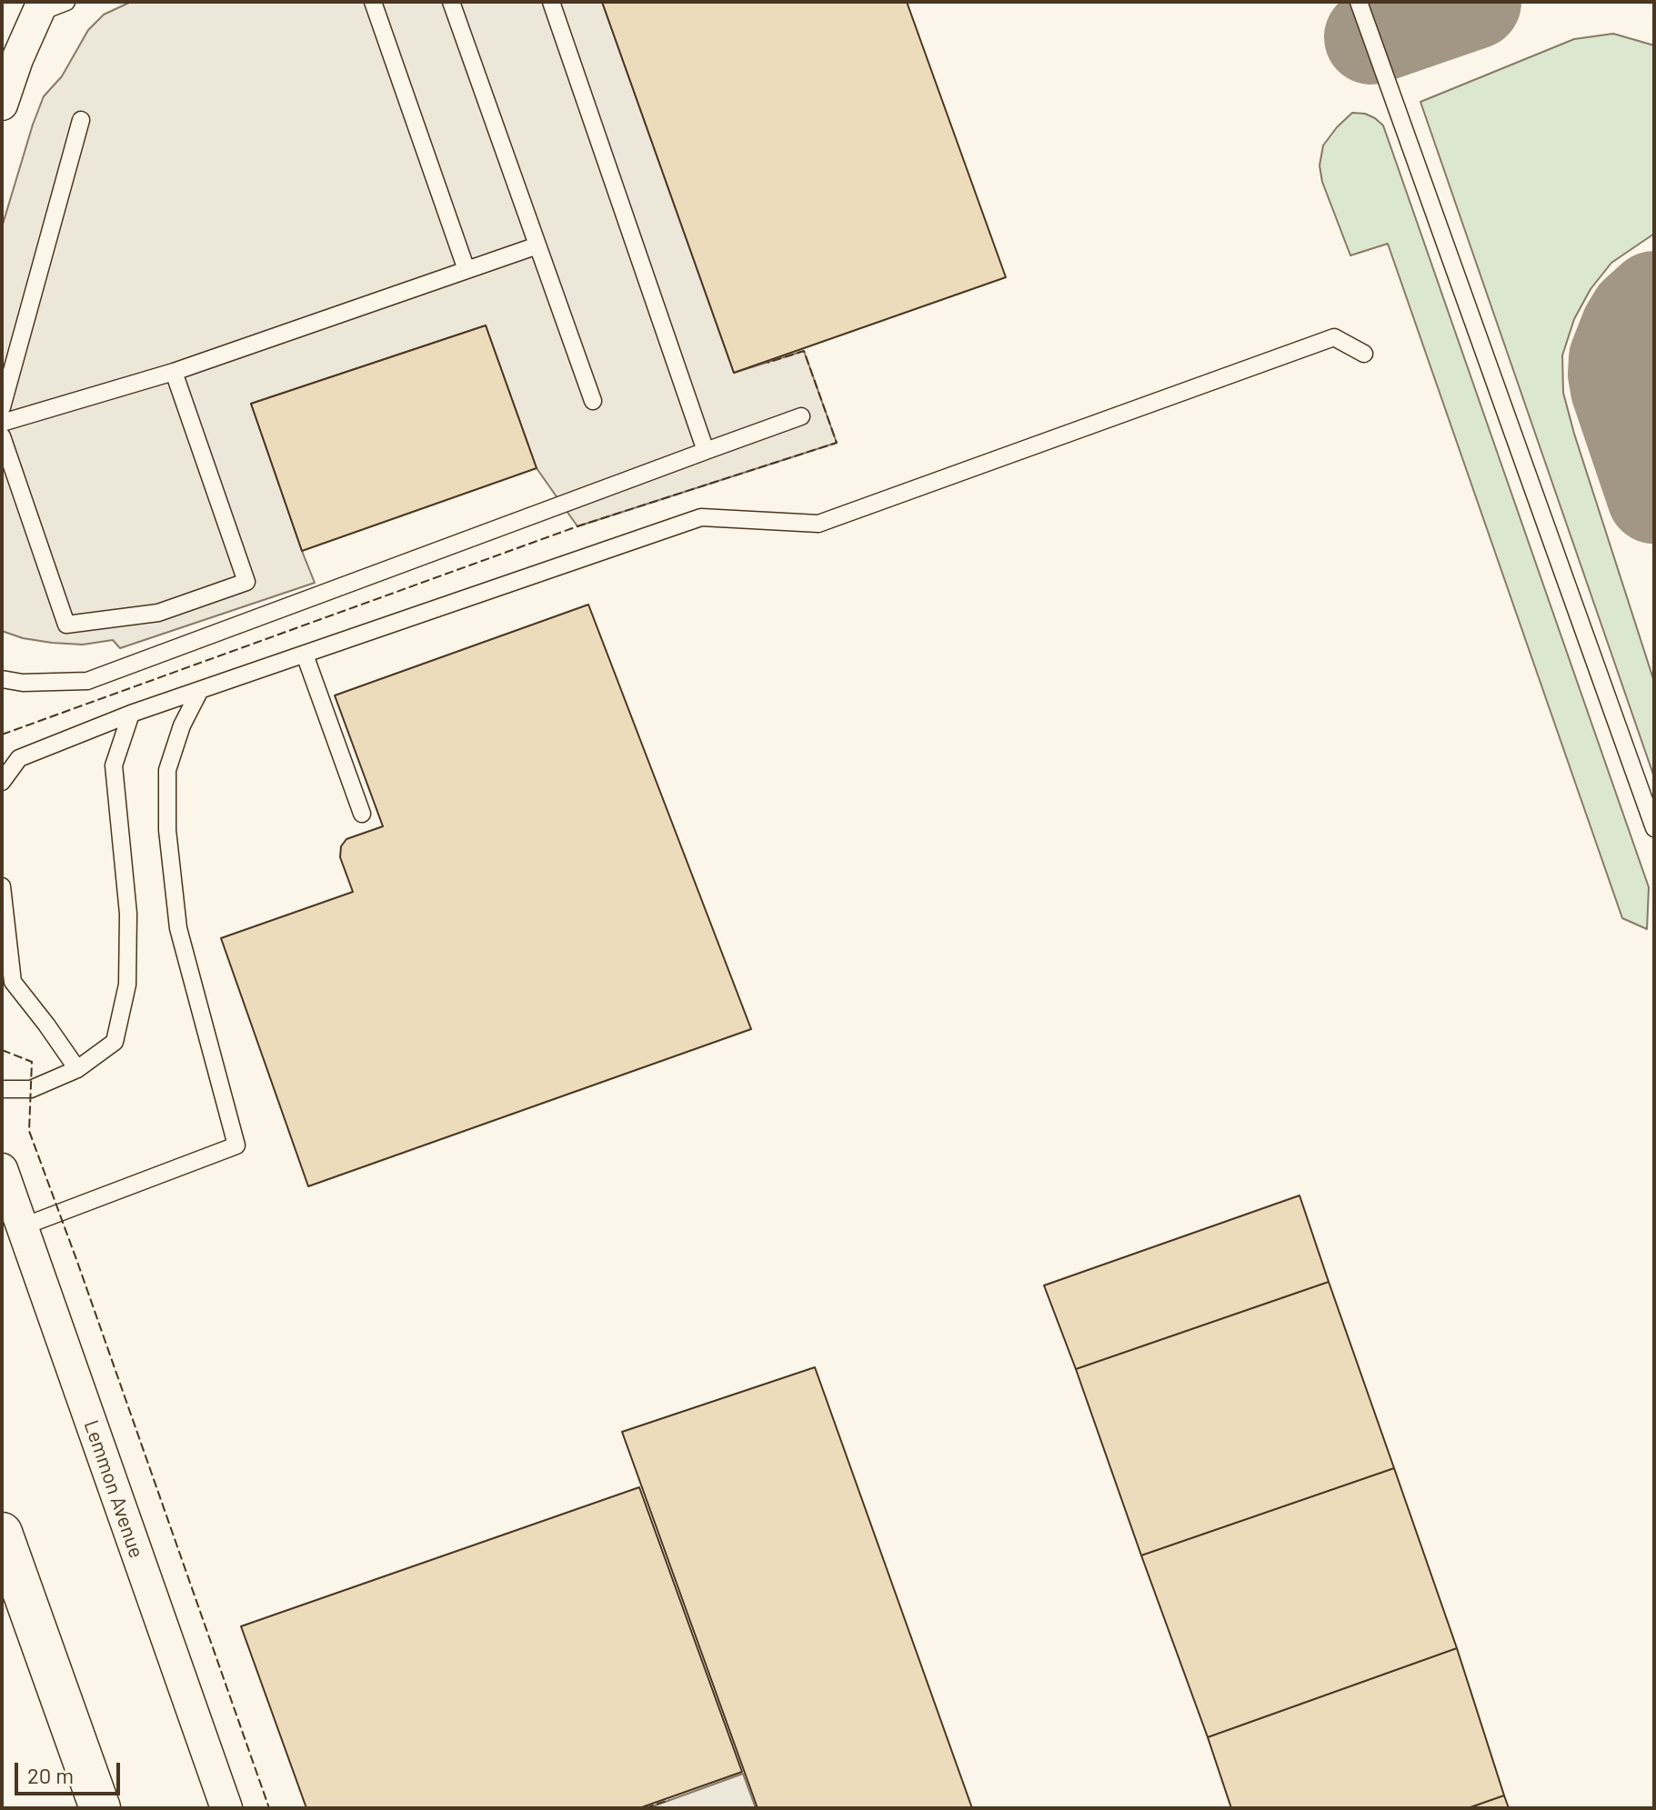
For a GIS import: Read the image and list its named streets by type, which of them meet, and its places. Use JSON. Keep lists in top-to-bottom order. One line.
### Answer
{"streets":{"street":["Lemmon Avenue"]},"scale_bar":"20 m"}
